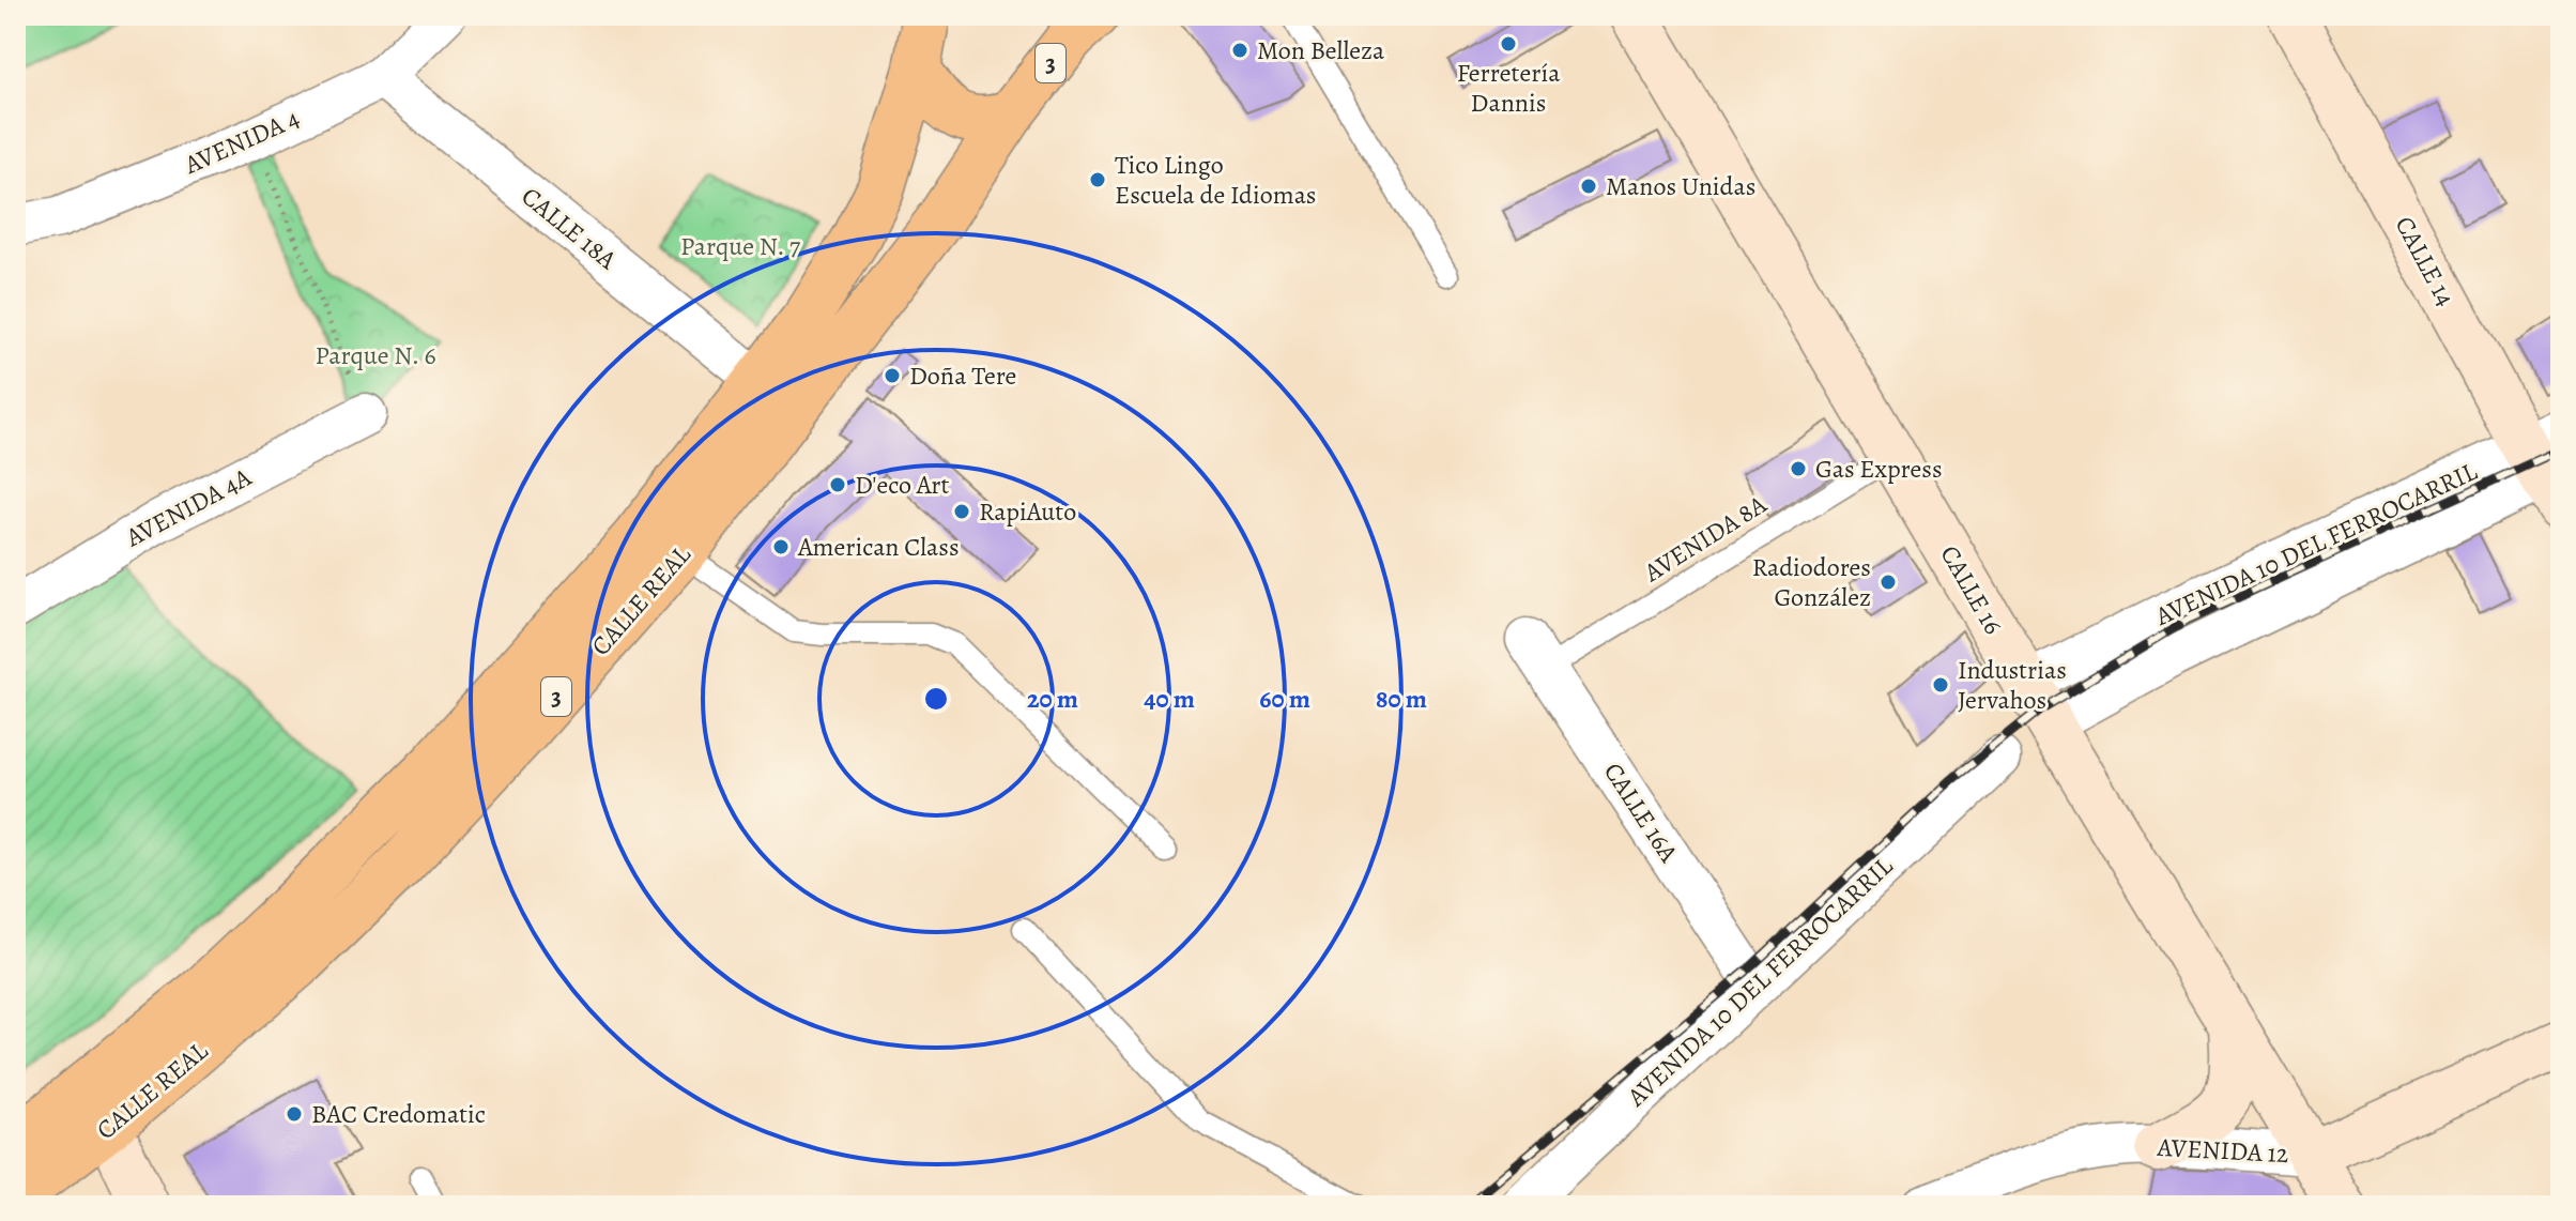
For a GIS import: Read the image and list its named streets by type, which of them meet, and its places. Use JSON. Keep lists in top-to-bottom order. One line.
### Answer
{"streets":{"main road":["3","CALLE 14","CALLE 16","CALLE REAL","AVENIDA 12"],"street":["AVENIDA 4","CALLE 18A","AVENIDA 4A","AVENIDA 10 DEL FERROCARRIL","CALLE 16A"],"lane":["AVENIDA 8A"]},"crossings":[["3","CALLE REAL"],["AVENIDA 4","CALLE 18A"],["CALLE 18A","CALLE REAL"],["CALLE 14","AVENIDA 10 DEL FERROCARRIL"],["AVENIDA 8A","CALLE 16"],["AVENIDA 8A","CALLE 16A"],["AVENIDA 10 DEL FERROCARRIL","CALLE 16"],["AVENIDA 10 DEL FERROCARRIL","CALLE 16A"],["CALLE 16","AVENIDA 12"]],"parks":["Parque N. 7","Parque N. 6"],"places":["Ferretería Dannis","Mon Belleza","Tico Lingo Escuela de Idiomas","Manos Unidas","Doña Tere","Gas Express","D'eco Art","RapiAuto","American Class","Radiodores González","Industrias Jervahos","BAC Credomatic"],"rings":["20 m","40 m","60 m","80 m"]}
